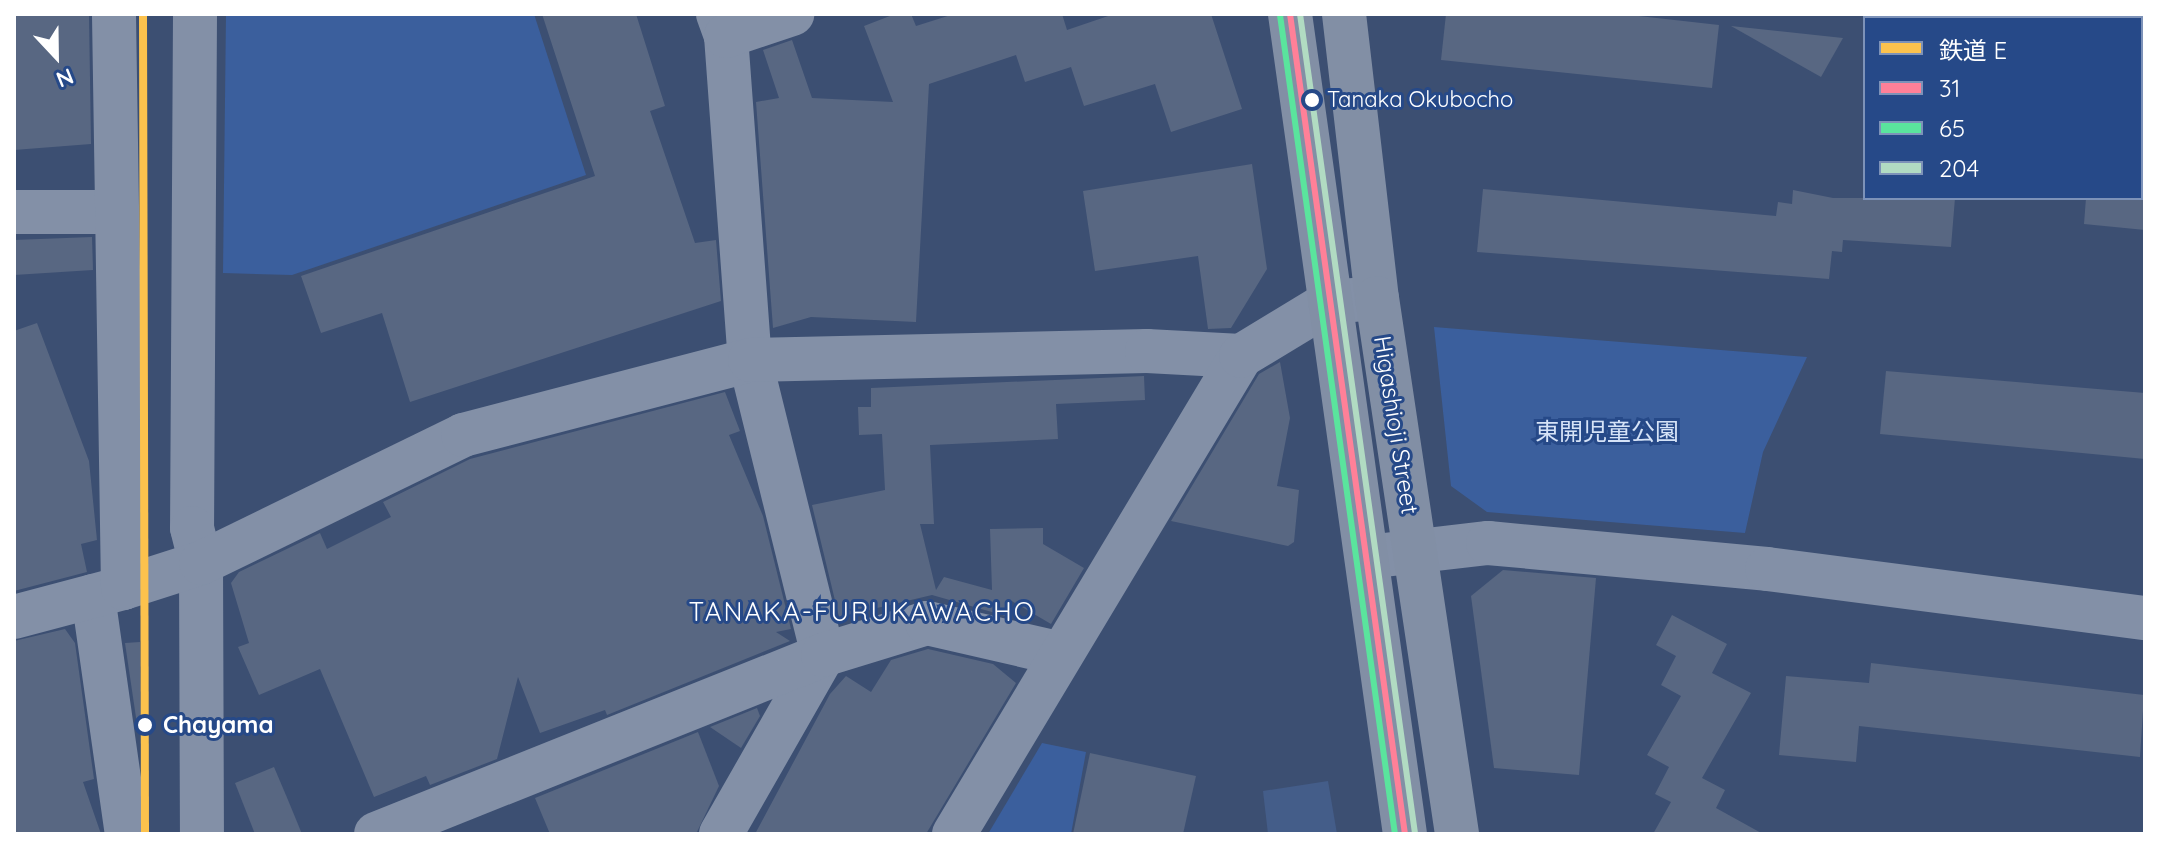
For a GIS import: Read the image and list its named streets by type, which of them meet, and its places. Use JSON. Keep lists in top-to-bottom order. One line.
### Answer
{"streets":{"main road":["Higashioji Street"]},"districts":["TANAKA-FURUKAWACHO"],"parks":["東開児童公園"],"places":["Tanaka Okubocho","Chayama"],"lines":["rail line E","transit line 31","transit line 204","transit line 65"],"legend":["鉄道 E","31","65","204"],"north":"bottom"}
